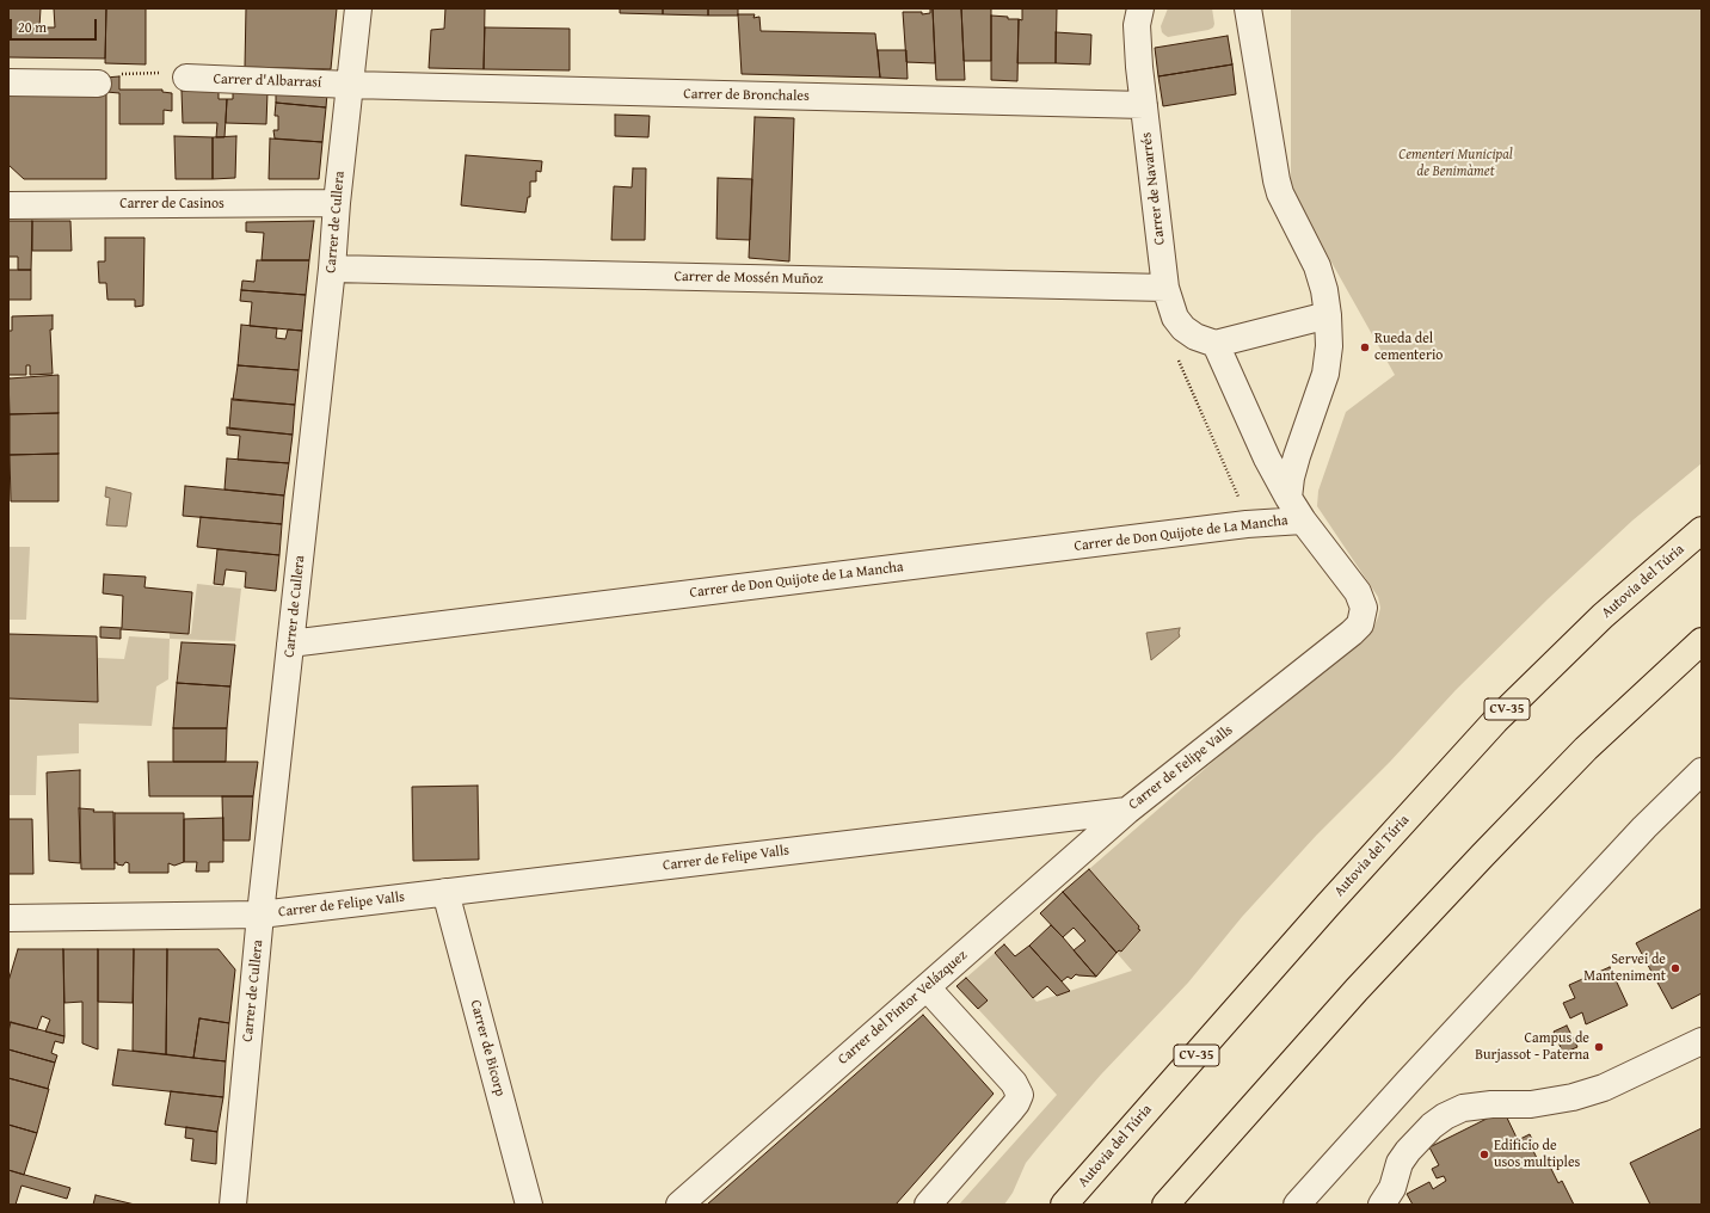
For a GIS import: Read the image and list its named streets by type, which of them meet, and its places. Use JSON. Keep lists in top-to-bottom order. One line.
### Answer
{"streets":{"highway":["Autovia del Túria","CV-35"],"street":["Carrer d'Albarrasí","Carrer de Bronchales","Carrer de Navarrés","Carrer de Casinos","Carrer de Cullera","Carrer de Mossén Muñoz","Carrer de Don Quijote de La Mancha","Carrer de Felipe Valls","Carrer del Pintor Velázquez","Carrer de Bicorp"]},"crossings":[["Carrer d'Albarrasí","Carrer de Bronchales"],["Carrer d'Albarrasí","Carrer de Cullera"],["Carrer de Bronchales","Carrer de Navarrés"],["Carrer de Bronchales","Carrer de Cullera"],["Carrer de Navarrés","Carrer de Mossén Muñoz"],["Carrer de Casinos","Carrer de Cullera"],["Carrer de Cullera","Carrer de Mossén Muñoz"],["Carrer de Cullera","Carrer de Don Quijote de La Mancha"],["Carrer de Cullera","Carrer de Felipe Valls"],["Carrer de Don Quijote de La Mancha","Carrer de Felipe Valls"],["Carrer de Felipe Valls","Carrer del Pintor Velázquez"],["Carrer de Felipe Valls","Carrer de Bicorp"]],"parks":["Cementeri Municipal de Benimàmet"],"places":["Rueda del cementerio","Servei de Manteniment","Campus de Burjassot - Paterna","Edificio de usos multiples"],"scale_bar":"20 m"}
